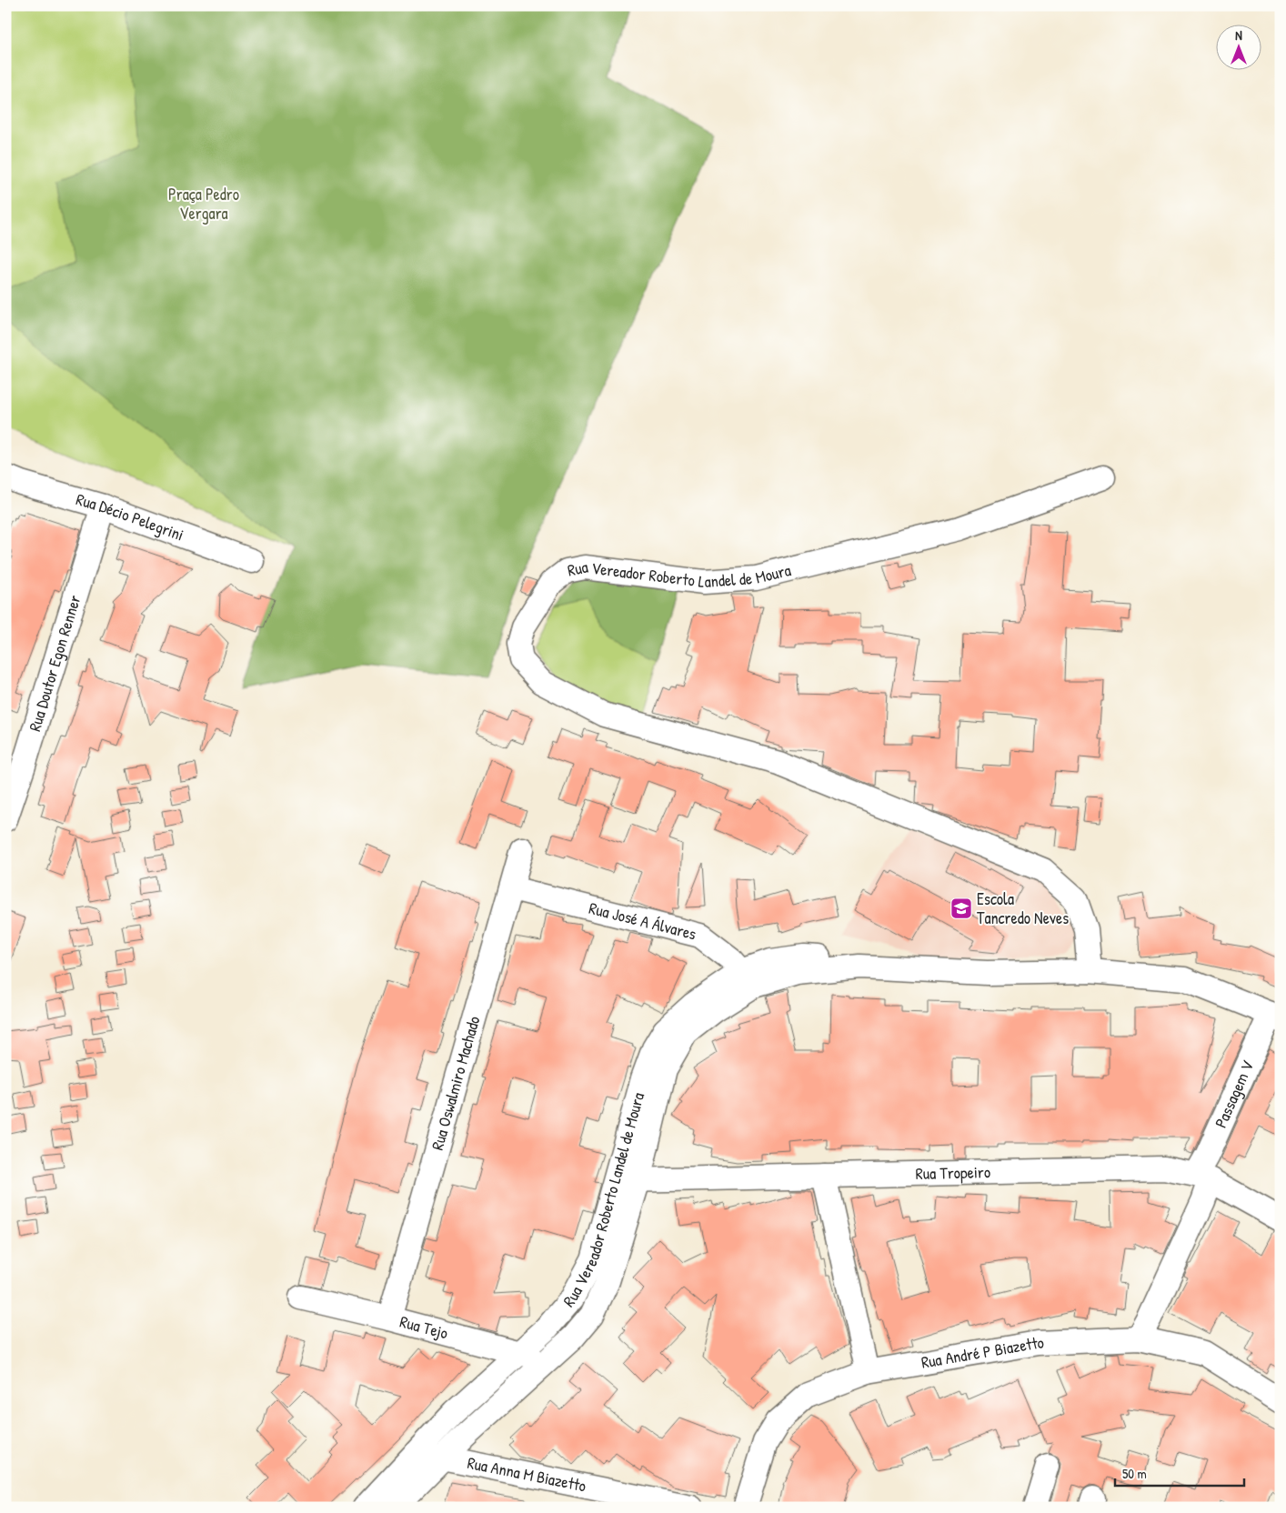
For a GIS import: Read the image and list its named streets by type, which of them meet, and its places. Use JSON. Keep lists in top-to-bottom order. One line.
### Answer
{"streets":{"street":["Rua Décio Pelegrini","Rua Vereador Roberto Landel de Moura","Rua Doutor Egon Renner","Rua José A Álvares","Rua Oswalmiro Machado","Passagem V","Rua Tropeiro","Rua Tejo","Rua André P Biazetto","Rua Anna M Biazetto"]},"crossings":[["Rua Décio Pelegrini","Rua Doutor Egon Renner"],["Rua Vereador Roberto Landel de Moura","Rua José A Álvares"],["Rua Vereador Roberto Landel de Moura","Passagem V"],["Rua Vereador Roberto Landel de Moura","Rua Tropeiro"],["Rua Vereador Roberto Landel de Moura","Rua Tejo"],["Rua Vereador Roberto Landel de Moura","Rua Anna M Biazetto"],["Rua José A Álvares","Rua Oswalmiro Machado"],["Rua Oswalmiro Machado","Rua Tejo"],["Passagem V","Rua Tropeiro"],["Passagem V","Rua André P Biazetto"]],"parks":["Praça Pedro Vergara"],"places":{"school or university":["Escola Tancredo Neves"]},"scale_bar":"50 m","north":"top"}
